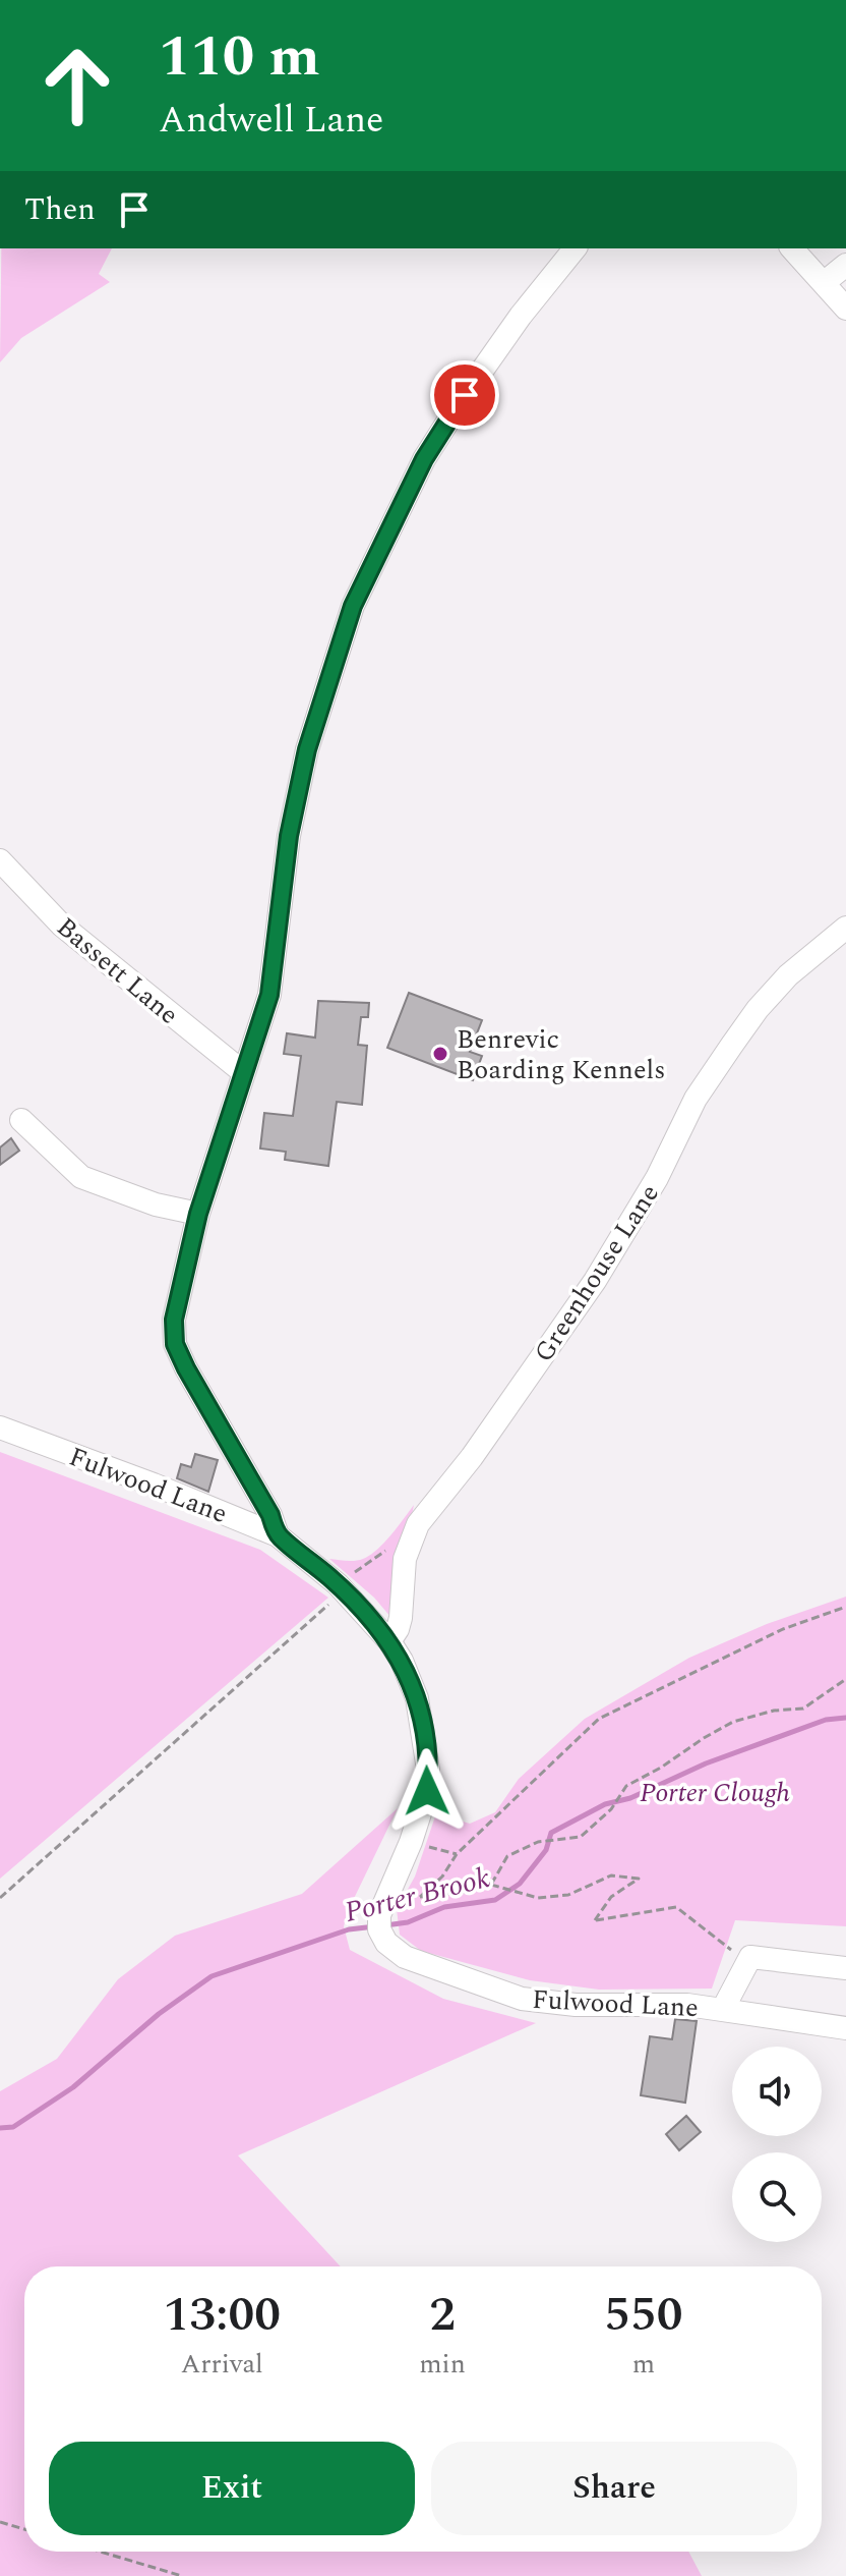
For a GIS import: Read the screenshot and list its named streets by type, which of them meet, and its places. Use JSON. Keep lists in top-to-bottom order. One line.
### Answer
{"streets":{"street":["Bassett Lane","Greenhouse Lane","Fulwood Lane"]},"crossings":[["Greenhouse Lane","Fulwood Lane"]],"water":["Porter Brook"],"parks":["Porter Clough"],"places":["Benrevic Boarding Kennels"],"page":{"turn":["110 m","Andwell Lane"],"then":"Then","eta":["13:00","Arrival","2","min","550","m"],"buttons":["Exit","Share"]}}
